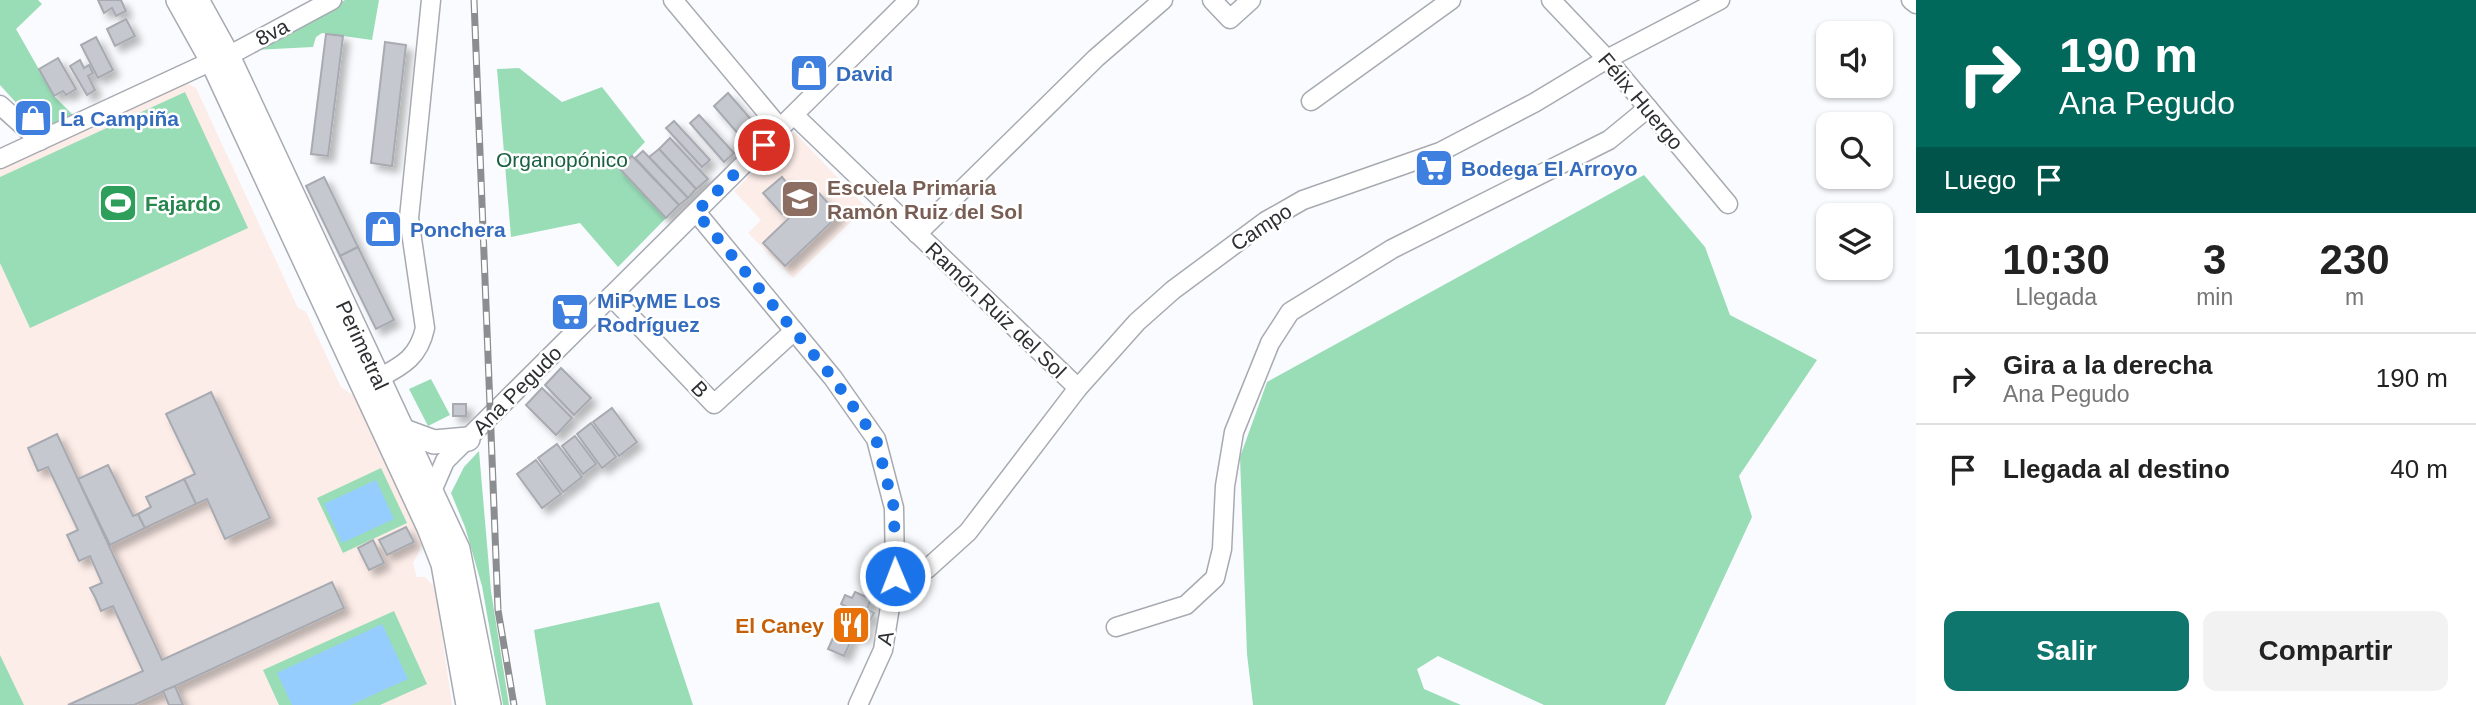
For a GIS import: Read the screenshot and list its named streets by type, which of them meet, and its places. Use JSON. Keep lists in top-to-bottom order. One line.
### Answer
{"streets":{"main road":["Perimetral"],"street":["8va","Félix Huergo","Campo","Ramón Ruiz del Sol","B","Ana Pegudo","A"]},"crossings":[["8va","Perimetral"],["Félix Huergo","Campo"],["Campo","Ramón Ruiz del Sol"],["Campo","A"],["Ramón Ruiz del Sol","Ana Pegudo"],["Perimetral","Ana Pegudo"],["B","Ana Pegudo"],["B","A"],["Ana Pegudo","A"]],"parks":["Organopónico"],"places":{"shop":["David","La Campiña","Ponchera"],"supermarket":["Bodega El Arroyo","MiPyME Los Rodríguez"],"school or university":["Escuela Primaria Ramón Ruiz del Sol"],"sports":["Fajardo"],"restaurant":["El Caney"]},"page":{"turn":["190 m","Ana Pegudo"],"then":"Luego","eta":["10:30","Llegada","3","min","230","m"],"list":[{"name":"Gira a la derecha","note":"Ana Pegudo","value":"190 m"},{"name":"Llegada al destino","value":"40 m"}],"buttons":["Salir","Compartir"]}}
